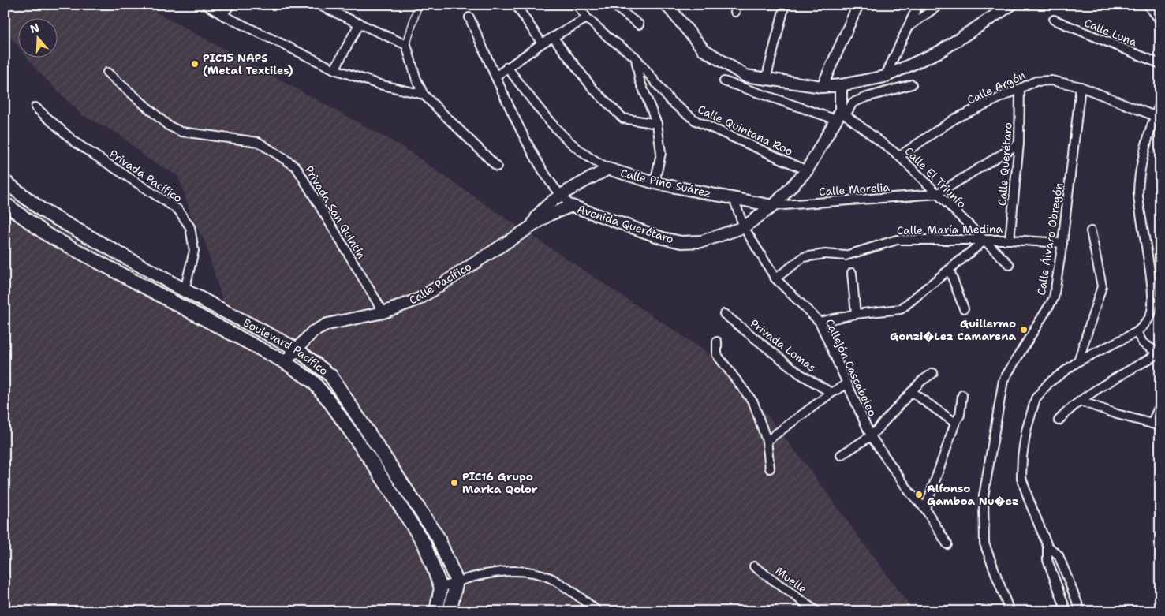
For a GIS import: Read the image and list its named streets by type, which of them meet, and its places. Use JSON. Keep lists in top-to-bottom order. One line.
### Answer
{"streets":{"main road":["Calle Pino Suárez","Avenida Querétaro","Calle Pacífico","Boulevard Pacífico"],"street":["Calle Luna","Calle Argón","Calle Quintana Roo","Calle Querétaro","Privada Pacífico","Calle El Triunfo","Calle Morelia","Privada San Quintín","Calle María Medina","Calle Álvaro Obregón","Privada Lomas","Callejón Cascabeleo","Muelle"]},"crossings":[["Calle Argón","Calle Querétaro"],["Calle Argón","Calle El Triunfo"],["Calle Argón","Calle Álvaro Obregón"],["Calle Quintana Roo","Avenida Querétaro"],["Calle Querétaro","Calle María Medina"],["Privada Pacífico","Boulevard Pacífico"],["Calle El Triunfo","Calle Morelia"],["Calle El Triunfo","Avenida Querétaro"],["Calle El Triunfo","Calle María Medina"],["Calle Pino Suárez","Calle Morelia"],["Calle Pino Suárez","Avenida Querétaro"],["Calle Pino Suárez","Calle Pacífico"],["Calle Pino Suárez","Callejón Cascabeleo"],["Calle Morelia","Avenida Querétaro"],["Privada San Quintín","Calle Pacífico"],["Avenida Querétaro","Calle Pacífico"],["Avenida Querétaro","Callejón Cascabeleo"],["Calle María Medina","Calle Álvaro Obregón"],["Calle María Medina","Callejón Cascabeleo"],["Calle Pacífico","Boulevard Pacífico"]],"places":["PIC15 NAPS (Metal Textiles)","Guillermo Gonzi�Lez Camarena","PIC16 Grupo Marka Qolor","Alfonso Gamboa Nu�ez"],"north":"top"}
